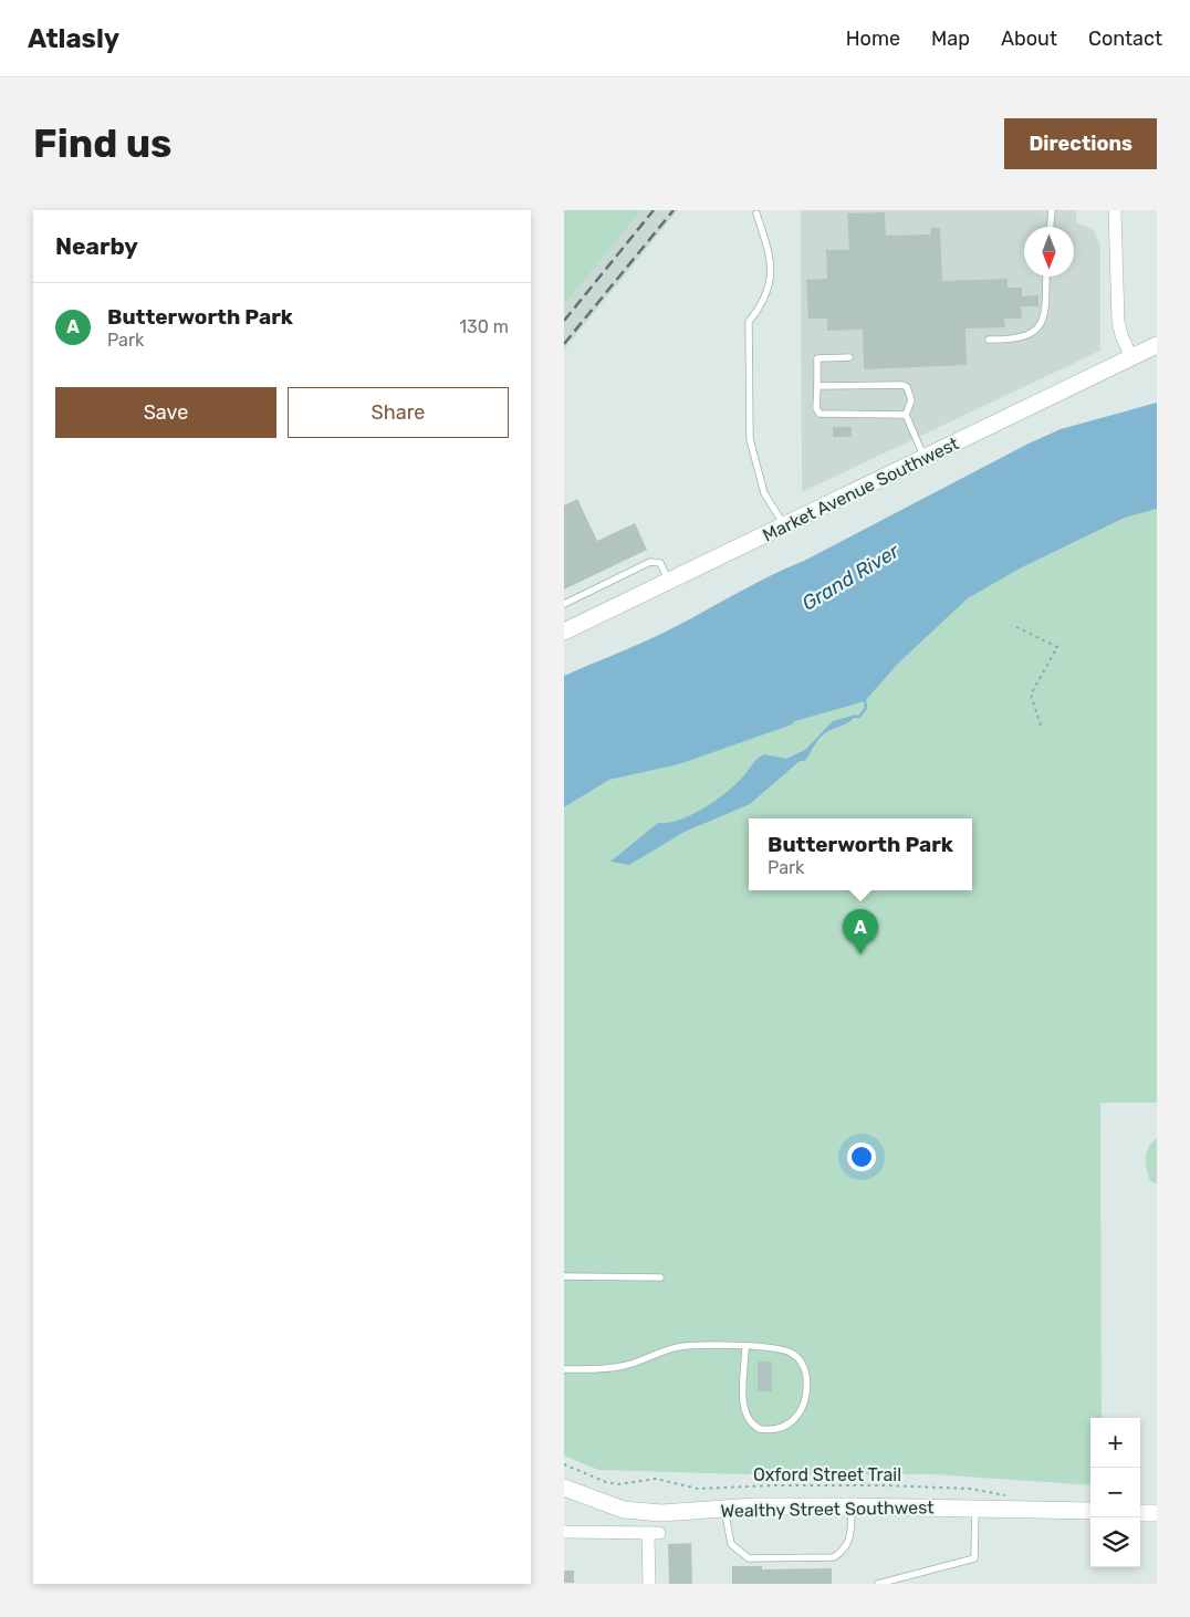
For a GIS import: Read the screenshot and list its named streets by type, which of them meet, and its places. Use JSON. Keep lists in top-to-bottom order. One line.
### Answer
{"streets":{"main road":["Market Avenue Southwest","Wealthy Street Southwest"],"path":["Oxford Street Trail"]},"water":["Grand River"],"north":"bottom","page":{"header":"Atlasly","nav":["Home","Map","About","Contact"],"buttons":["Directions",["Save","Share"]],"title":"Find us","heading":"Nearby","list":[{"mark":"A","name":"Butterworth Park","note":"Park","value":"130 m"}],"popup":["Butterworth Park","Park"],"pins":"A","map_buttons":["+","−"]}}
